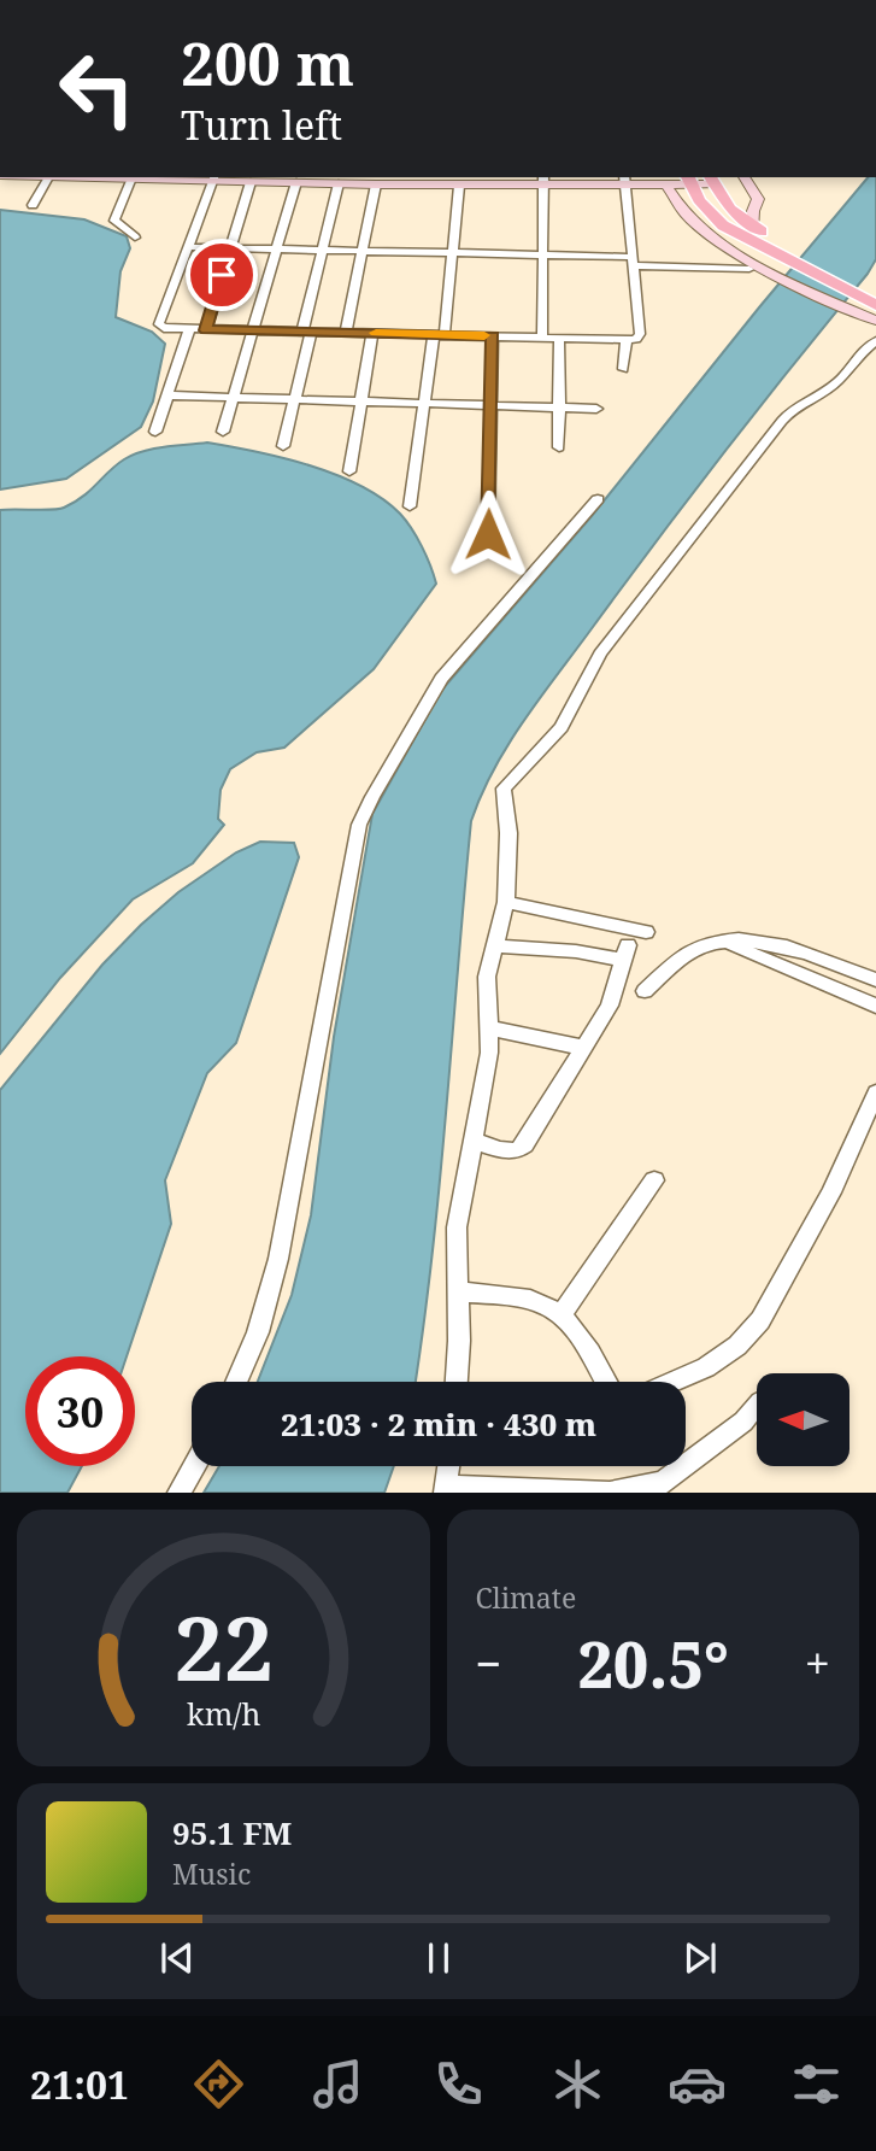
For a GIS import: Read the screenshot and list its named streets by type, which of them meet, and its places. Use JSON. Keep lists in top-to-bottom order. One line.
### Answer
{"north":"left","page":{"turn":["200 m","Turn left"],"limit":"30","trip":"21:03 · 2 min · 430 m","tile":"Climate","heat":["−","20.5°","+"],"song":["95.1 FM","Music"],"tabs":"21:01","gauge":["22","km/h"]}}
